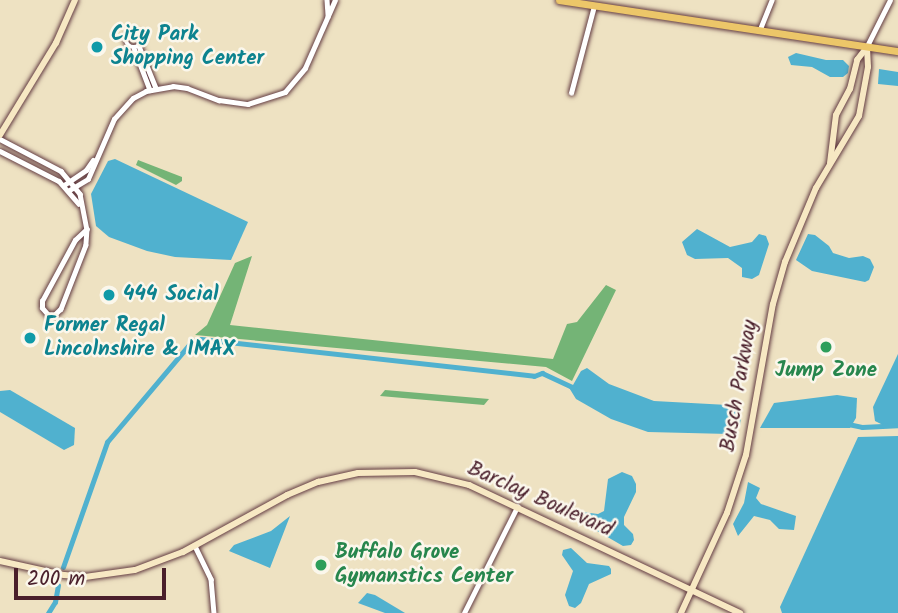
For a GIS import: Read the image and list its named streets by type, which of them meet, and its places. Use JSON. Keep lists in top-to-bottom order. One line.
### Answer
{"streets":{"street":["Busch Parkway","Barclay Boulevard"]},"crossings":[["Busch Parkway","Barclay Boulevard"]],"places":["City Park Shopping Center","444 Social","Former Regal Lincolnshire & IMAX","Jump Zone","Buffalo Grove Gymanstics Center"],"scale_bar":"200 m"}
